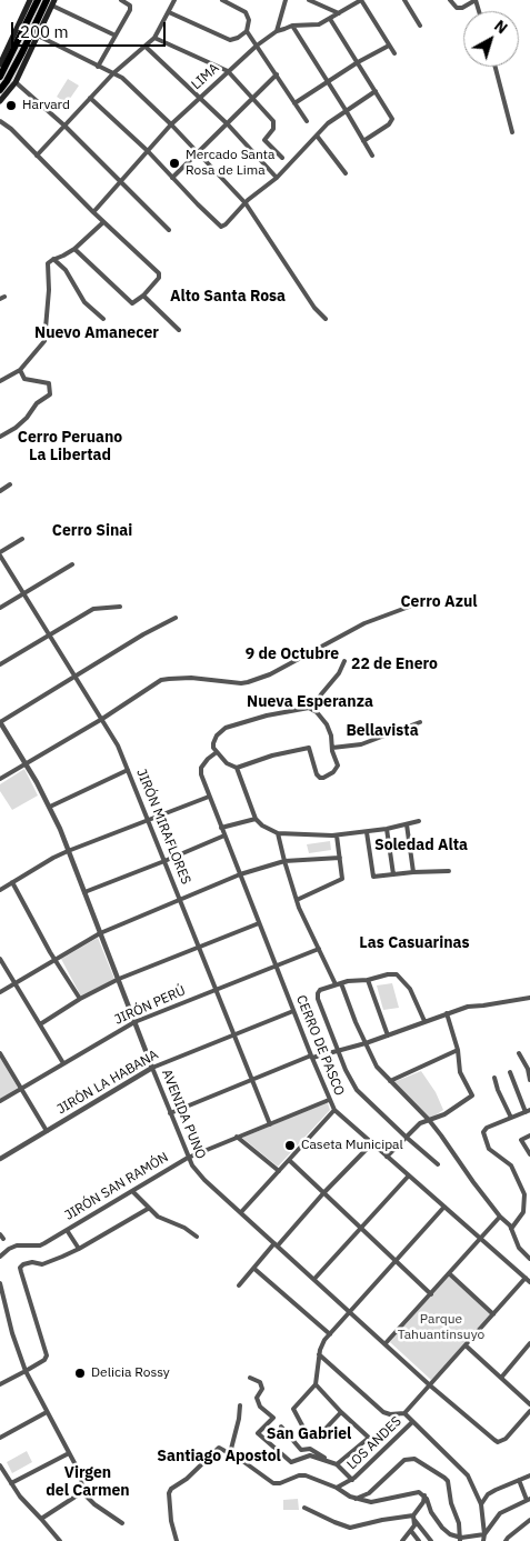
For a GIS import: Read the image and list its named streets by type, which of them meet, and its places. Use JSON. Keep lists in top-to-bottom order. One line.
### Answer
{"streets":{"street":["LIMA","JIRÓN MIRAFLORES","JIRÓN PERÚ","CERRO DE PASCO","JIRÓN LA HABANA","AVENIDA PUNO","JIRÓN SAN RAMÓN","LOS ANDES"]},"crossings":[["JIRÓN MIRAFLORES","JIRÓN PERÚ"],["JIRÓN MIRAFLORES","JIRÓN LA HABANA"],["JIRÓN MIRAFLORES","JIRÓN SAN RAMÓN"],["JIRÓN PERÚ","CERRO DE PASCO"],["JIRÓN PERÚ","AVENIDA PUNO"],["CERRO DE PASCO","JIRÓN LA HABANA"],["CERRO DE PASCO","JIRÓN SAN RAMÓN"],["JIRÓN LA HABANA","AVENIDA PUNO"],["AVENIDA PUNO","JIRÓN SAN RAMÓN"]],"districts":["Alto Santa Rosa","Nuevo Amanecer","Cerro Peruano La Libertad","Cerro Sinai","Cerro Azul","9 de Octubre","22 de Enero","Nueva Esperanza","Bellavista","Soledad Alta","Las Casuarinas","San Gabriel","Santiago Apostol","Virgen del Carmen"],"parks":["Parque Tahuantinsuyo"],"places":["Harvard","Mercado Santa Rosa de Lima","Caseta Municipal","Delicia Rossy"],"scale_bar":"200 m","north":"top right"}
